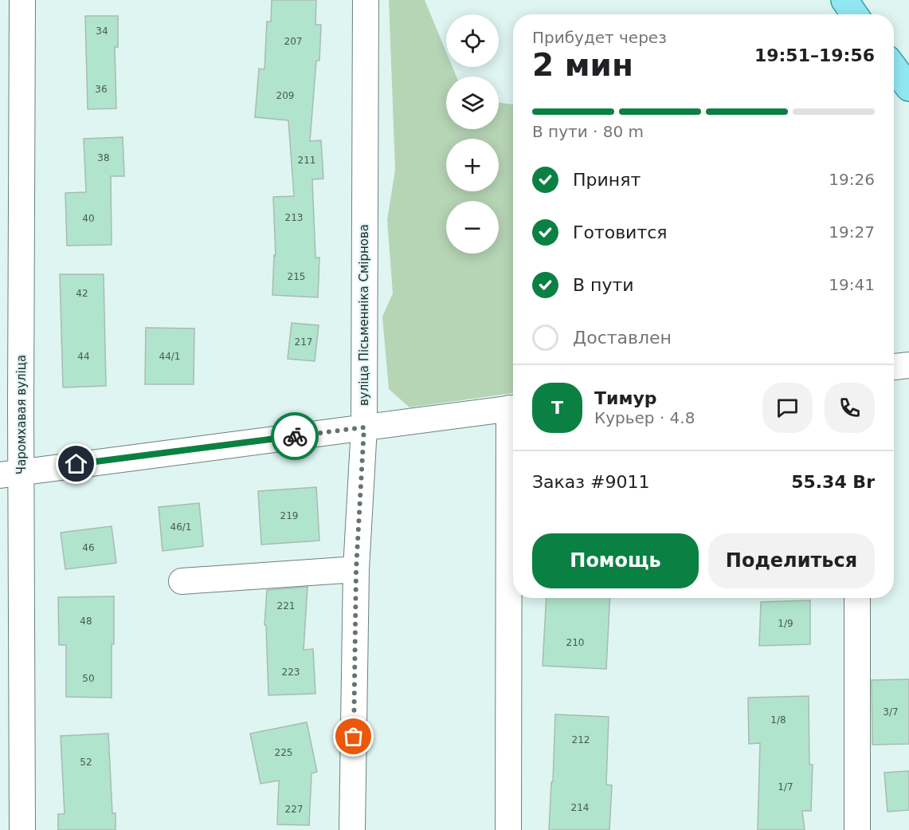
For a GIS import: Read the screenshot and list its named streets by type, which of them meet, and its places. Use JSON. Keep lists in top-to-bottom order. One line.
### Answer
{"streets":{"street":["вуліца Пісьменніка Смірнова","Чаромхавая вуліца"]},"house_numbers":["34","207","36","209","38","211","213","40","215","42","217","44","44/1","219","46/1","46","221","48","1/9","210","223","50","3/7","1/8","212","225","52","1/7","214","227"],"page":{"map_buttons":["+","−"],"heading":["2 мин","Прибудет через","19:51–19:56"],"panel":["Тимур","Курьер · 4.8","Заказ #9011","55.34 Br"],"bar":"В пути · 80 m","list":[["Принят","19:26"],["Готовится","19:27"],["В пути","19:41"],"Доставлен"],"round":"Т","buttons":["Помощь","Поделиться"]}}
